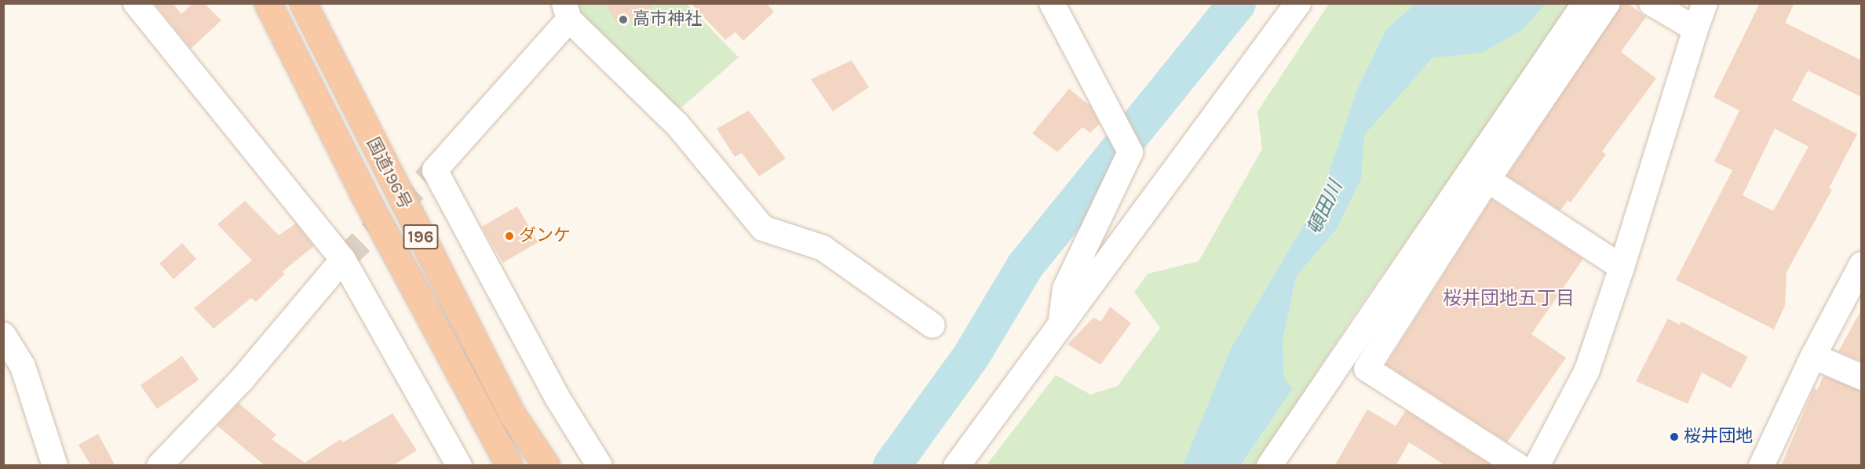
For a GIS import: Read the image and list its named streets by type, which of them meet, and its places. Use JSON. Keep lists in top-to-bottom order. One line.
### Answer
{"streets":{"highway":["国道196号","196"]},"districts":["桜井団地五丁目"],"water":["頓田川"],"places":["高市神社","ダンケ","桜井団地"]}
